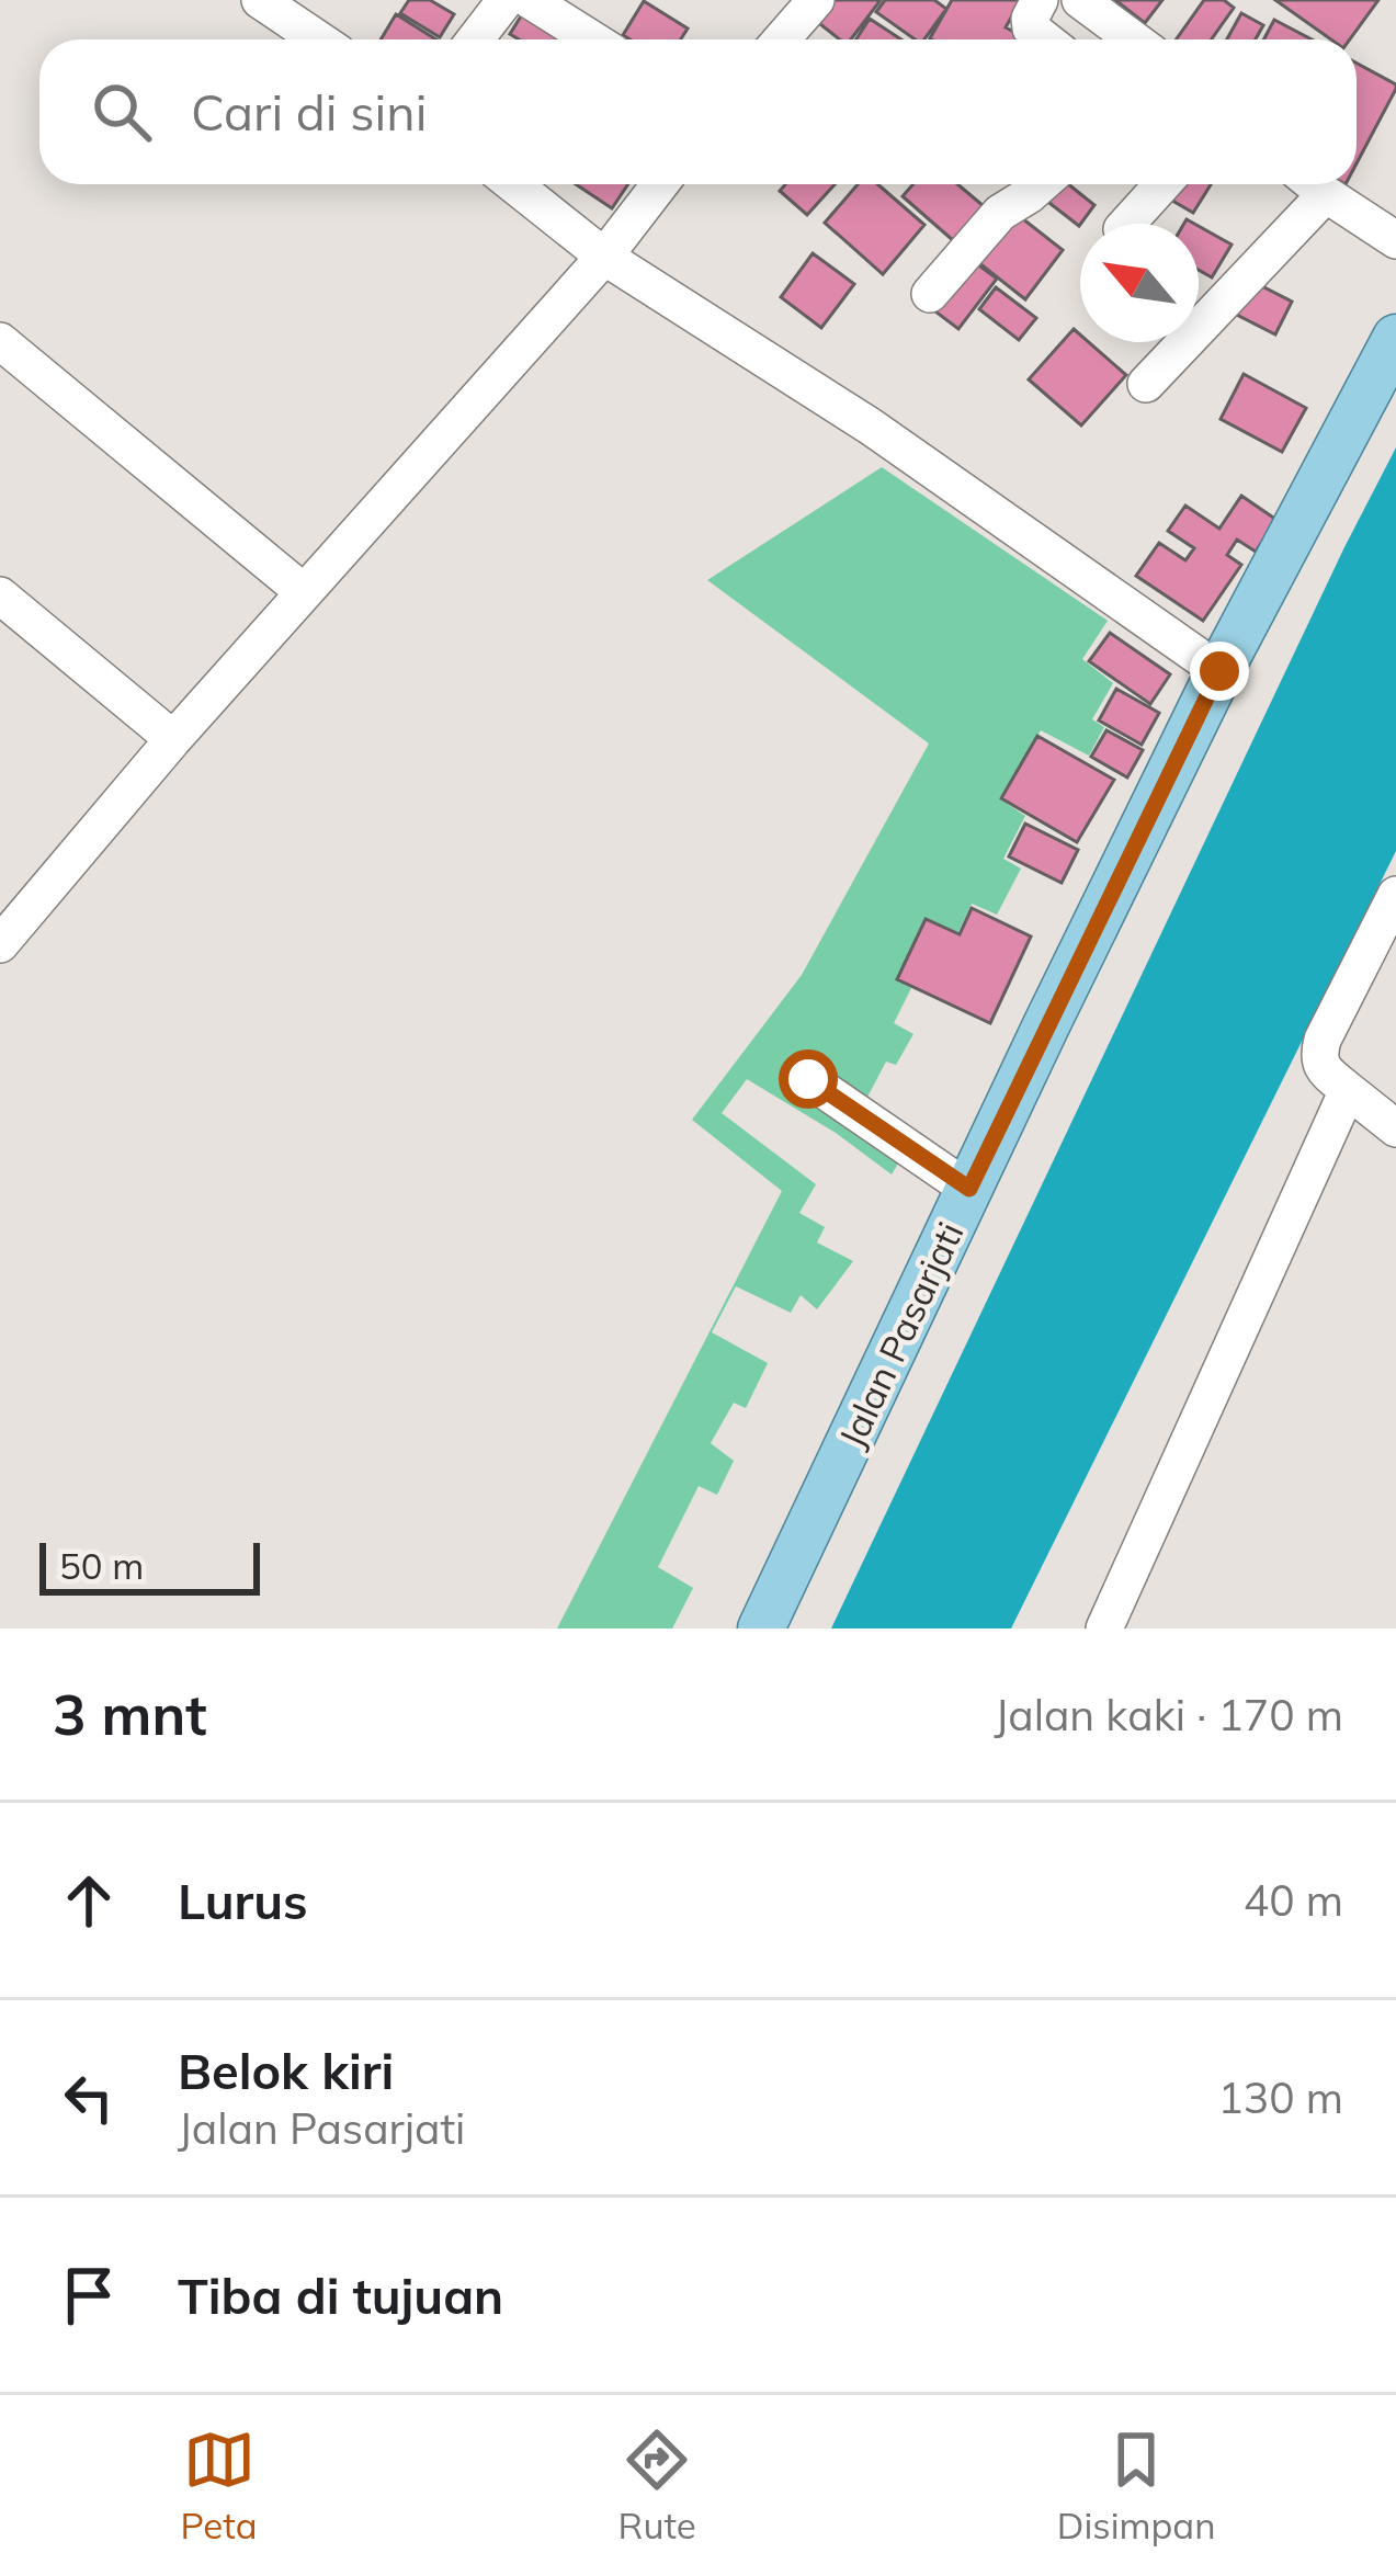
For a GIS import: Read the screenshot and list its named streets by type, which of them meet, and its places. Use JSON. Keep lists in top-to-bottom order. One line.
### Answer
{"streets":{"main road":["Jalan Pasarjati"]},"scale_bar":"50 m","north":"top left","page":{"search":"Cari di sini","scale":"50 m","heading":["3 mnt","Jalan kaki · 170 m"],"list":[["Lurus","40 m"],["Belok kiri","Jalan Pasarjati","130 m"],"Tiba di tujuan"],"nav":["Peta","Rute","Disimpan"]}}
